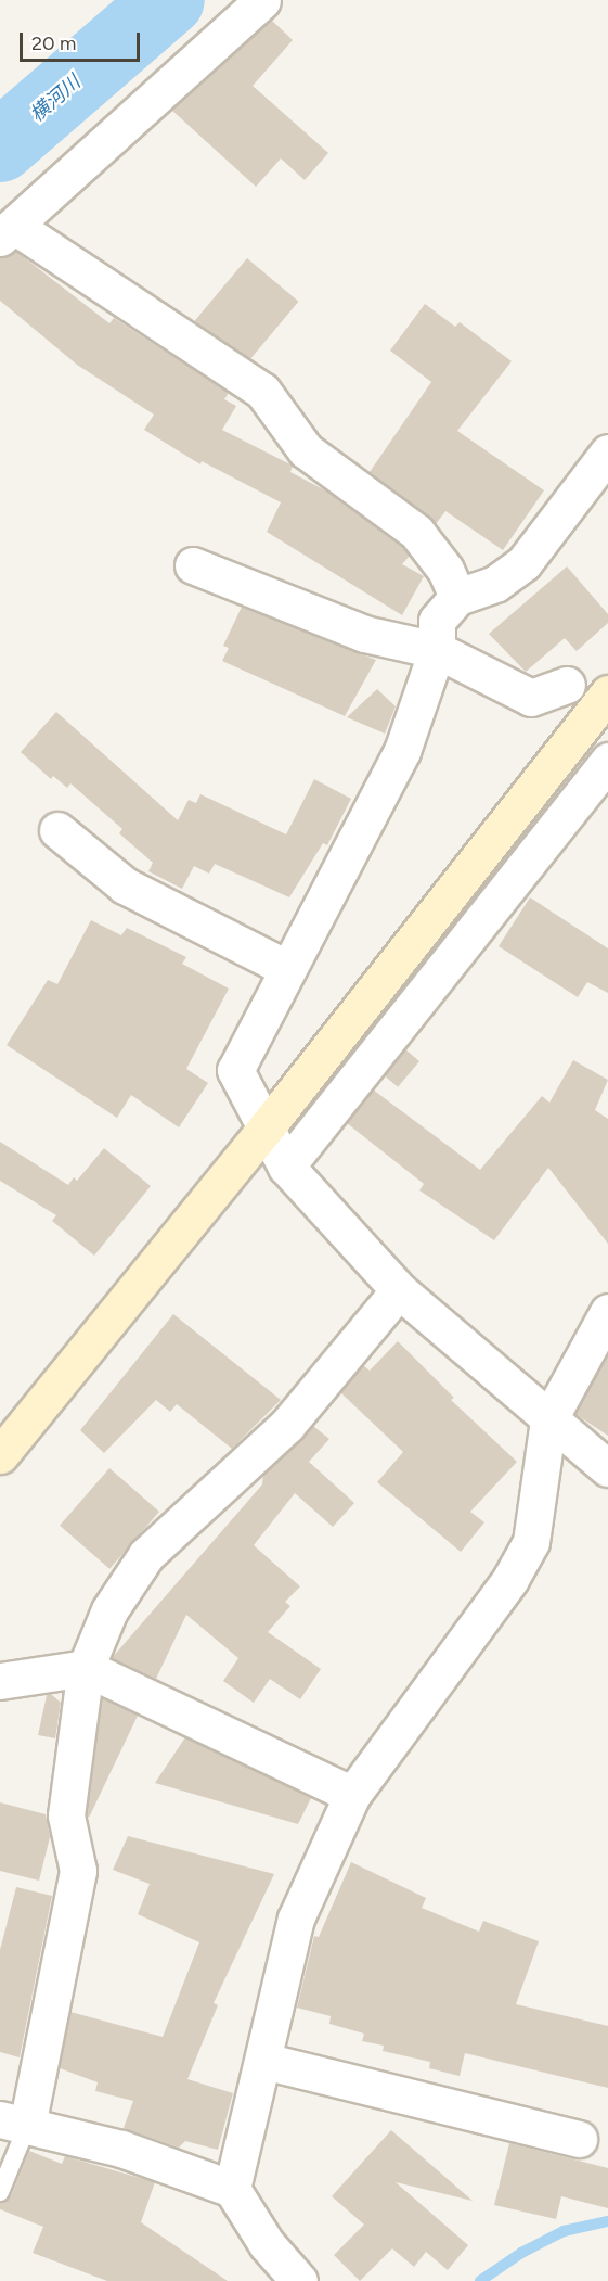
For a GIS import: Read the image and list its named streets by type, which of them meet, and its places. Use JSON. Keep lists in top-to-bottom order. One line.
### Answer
{"water":["横河川"],"scale_bar":"20 m"}
